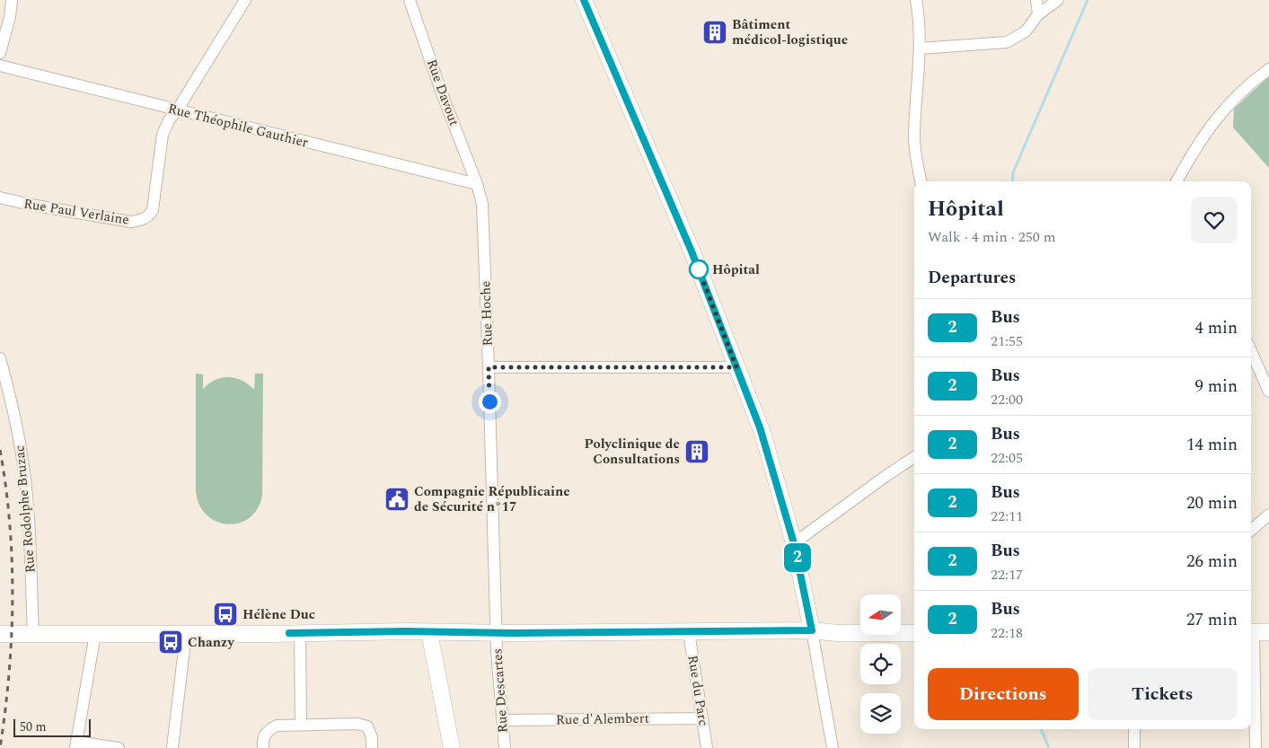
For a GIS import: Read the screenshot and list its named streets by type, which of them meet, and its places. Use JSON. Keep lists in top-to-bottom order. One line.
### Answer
{"streets":{"street":["Rue Davout","Rue Théophile Gauthier","Rue Paul Verlaine","Rue Hoche","Rue Rodolphe Bruzac","Rue Descartes","Rue du Parc","Rue d'Alembert"]},"crossings":[["Rue Davout","Rue Théophile Gauthier"],["Rue Davout","Rue Hoche"],["Rue Théophile Gauthier","Rue Paul Verlaine"],["Rue Théophile Gauthier","Rue Hoche"],["Rue Hoche","Rue Descartes"],["Rue Descartes","Rue d'Alembert"],["Rue du Parc","Rue d'Alembert"]],"places":{"building":["Bâtiment médicol-logistique","Polyclinique de Consultations"],"other":["Hôpital"],"public building":["Compagnie Républicaine de Sécurité n°17"],"bus stop":["Hélène Duc","Chanzy"]},"lines":["bus line 2"],"scale_bar":"50 m","north":"left","page":{"on_map":"2","heading":[["Hôpital","Walk · 4 min · 250 m"],"Departures"],"list":[{"mark":"2","name":"Bus","note":"21:55","value":"4 min"},{"mark":"2","name":"Bus","note":"22:00","value":"9 min"},{"mark":"2","name":"Bus","note":"22:05","value":"14 min"},{"mark":"2","name":"Bus","note":"22:11","value":"20 min"},{"mark":"2","name":"Bus","note":"22:17","value":"26 min"},{"mark":"2","name":"Bus","note":"22:18","value":"27 min"}],"buttons":["Directions","Tickets"],"scale":"50 m"}}
